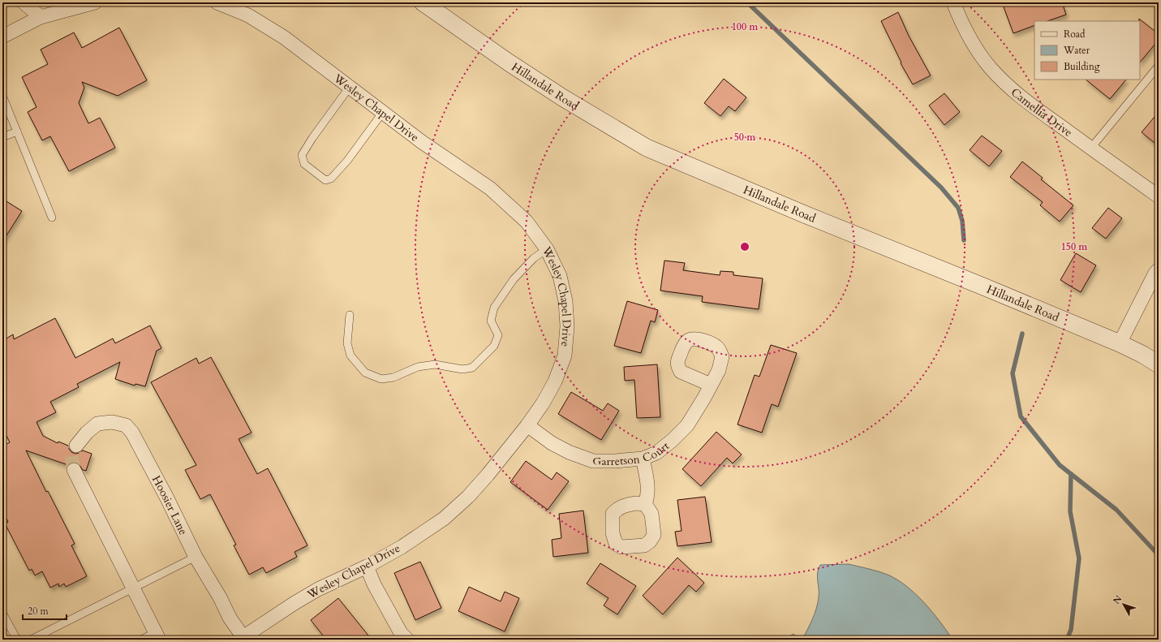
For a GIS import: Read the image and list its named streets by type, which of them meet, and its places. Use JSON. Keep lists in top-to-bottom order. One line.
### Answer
{"streets":{"street":["Hillandale Road","Wesley Chapel Drive","Camellia Drive","Garretson Court","Hoosier Lane"]},"crossings":[["Wesley Chapel Drive","Garretson Court"],["Wesley Chapel Drive","Hoosier Lane"]],"legend":["Road","Water","Building"],"scale_bar":"20 m","north":"top left","rings":["100 m","50 m","150 m"]}
